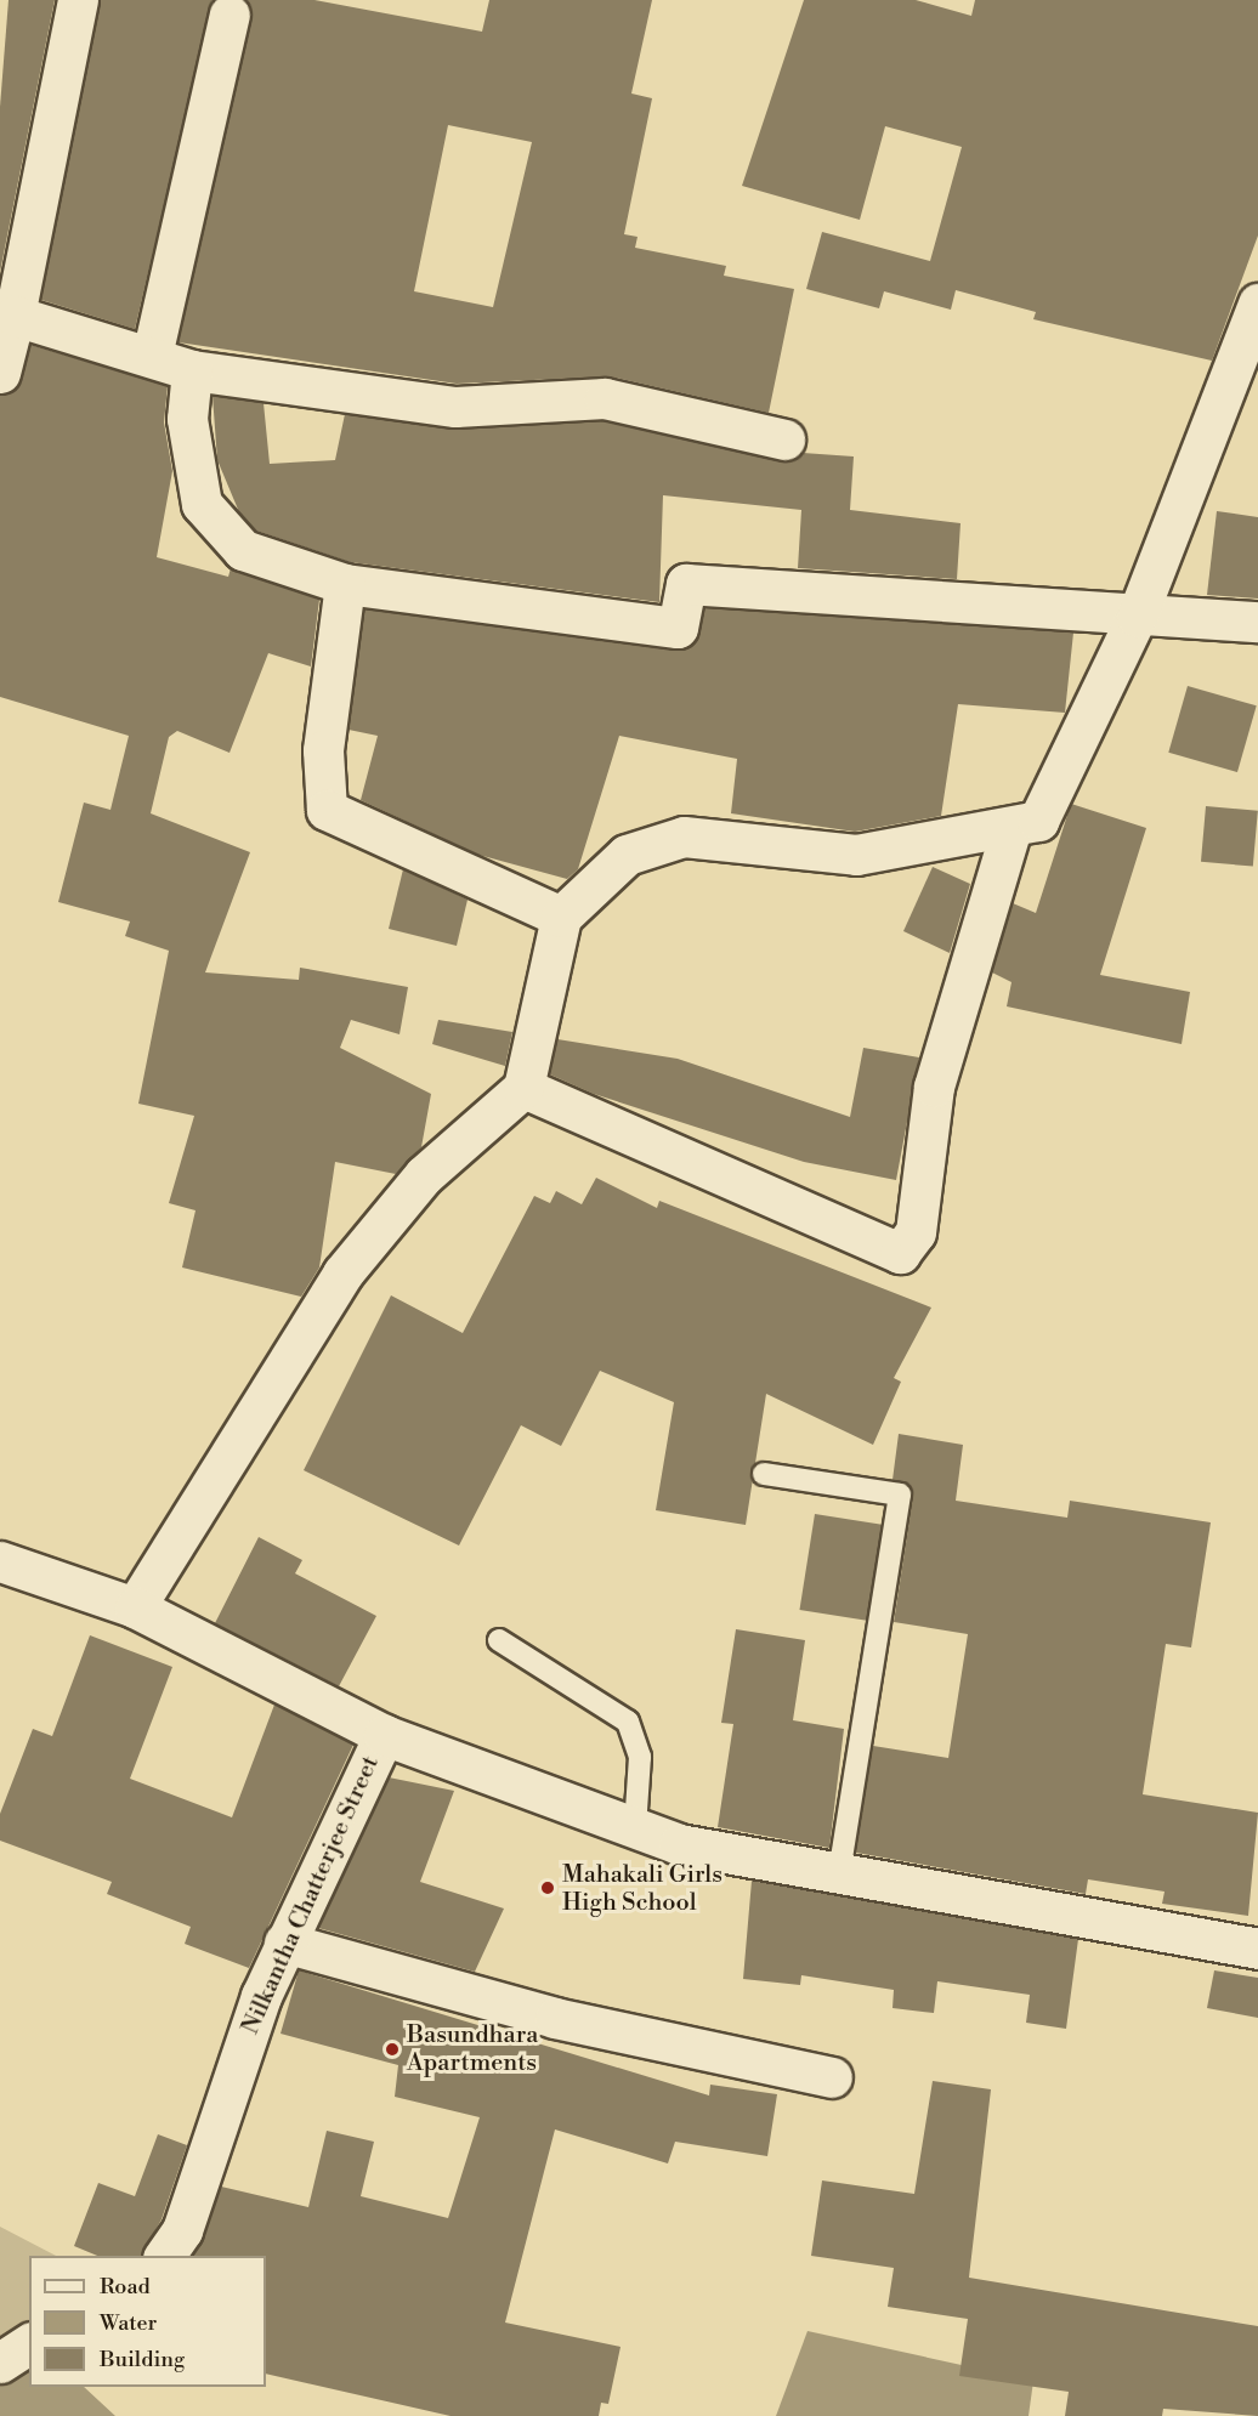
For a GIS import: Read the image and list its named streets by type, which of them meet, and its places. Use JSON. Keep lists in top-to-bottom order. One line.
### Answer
{"streets":{"street":["Nilkantha Chatterjee Street"]},"places":["Mahakali Girls High School","Basundhara Apartments"],"legend":["Road","Water","Building"]}
